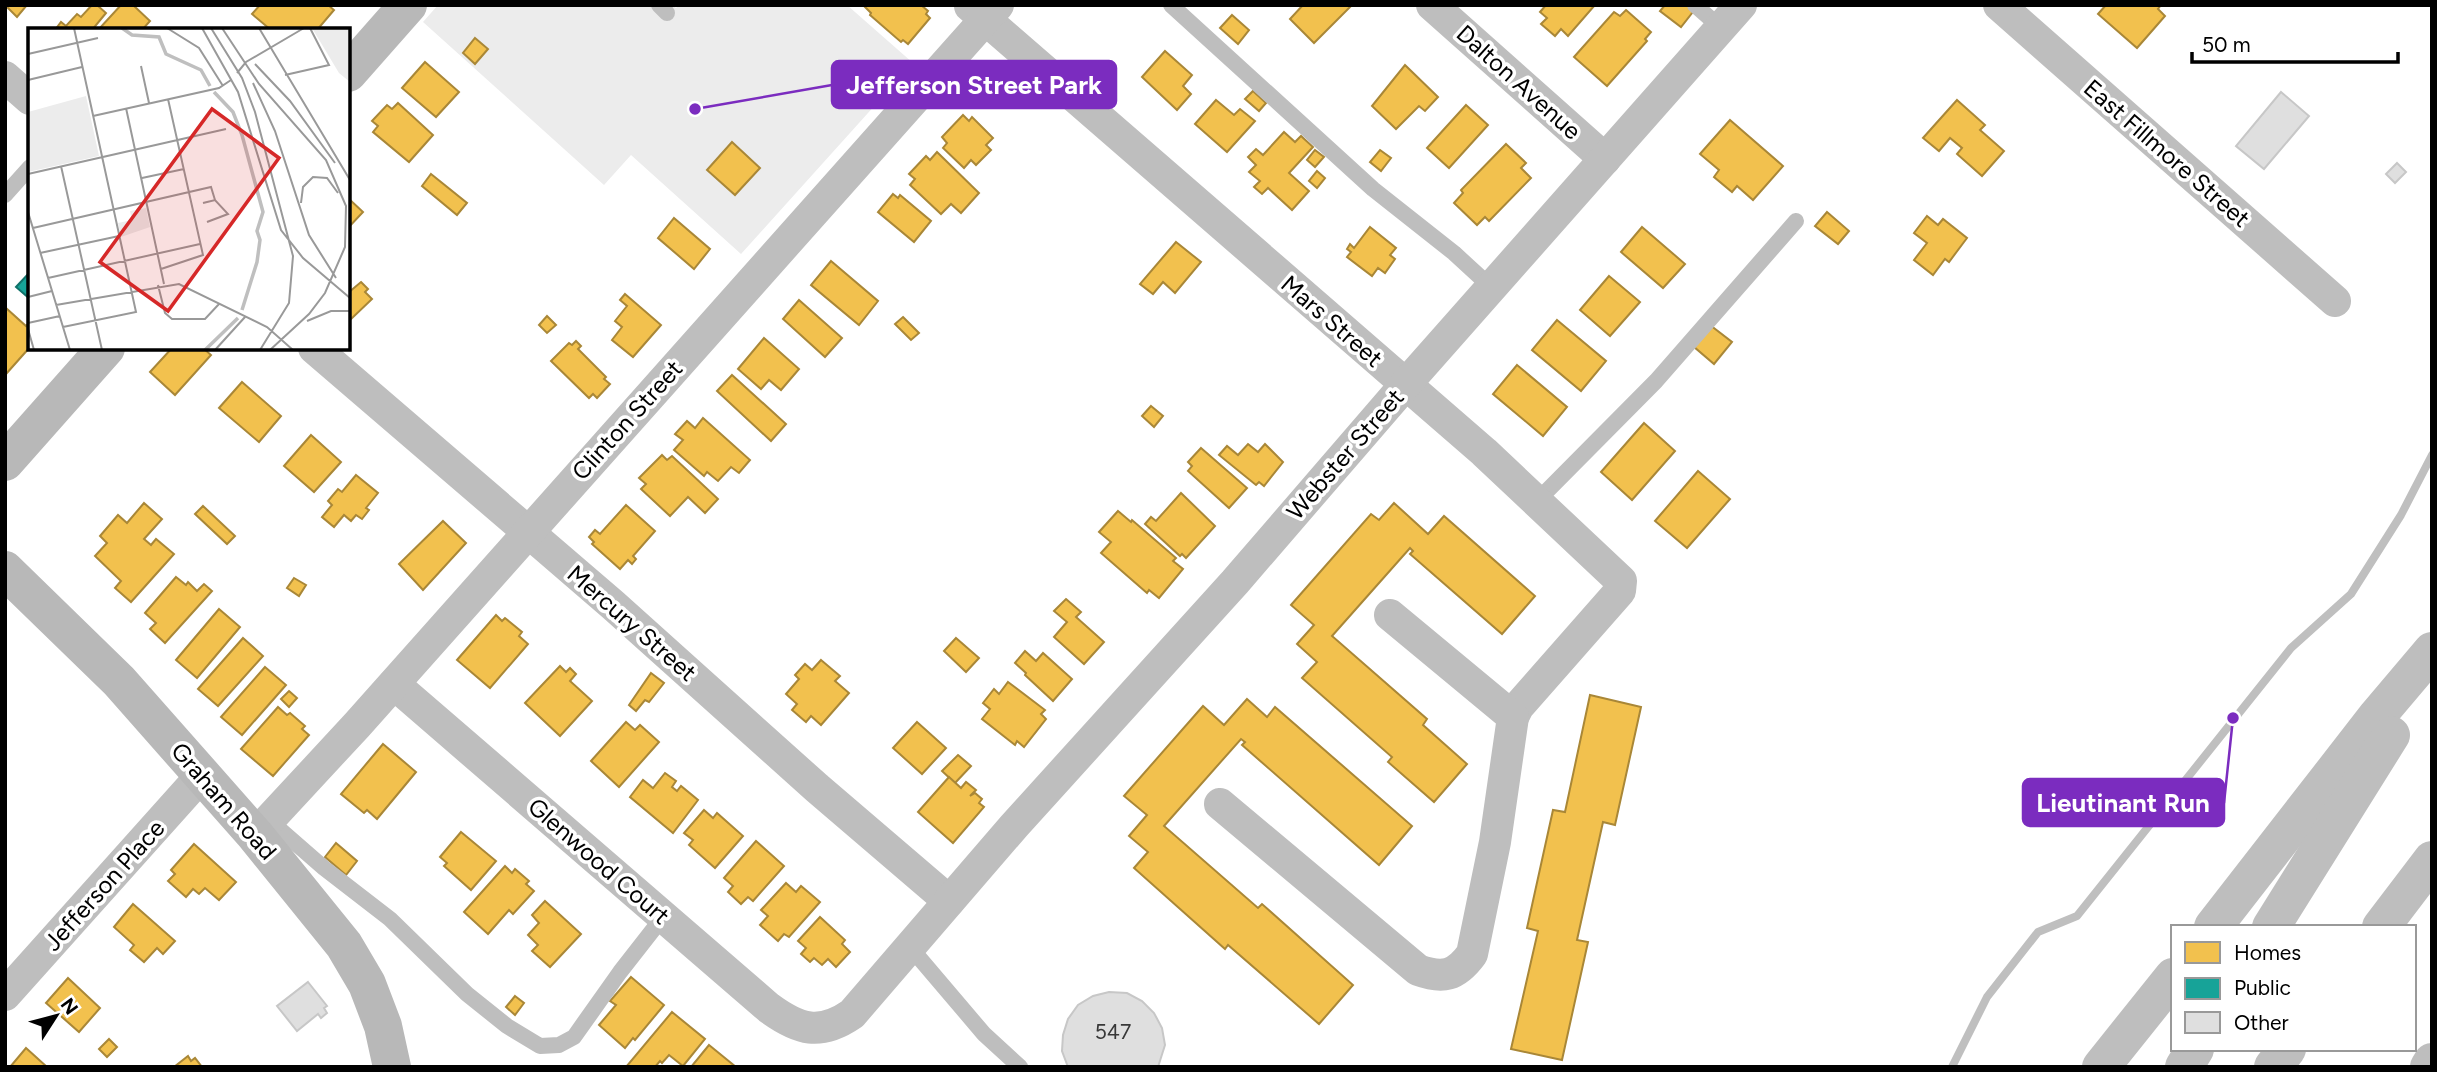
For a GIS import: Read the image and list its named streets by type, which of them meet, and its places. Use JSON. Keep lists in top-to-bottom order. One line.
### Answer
{"streets":{"main road":["Graham Road"],"street":["Dalton Avenue","East Fillmore Street","Mars Street","Clinton Street","Webster Street","Mercury Street","Glenwood Court","Jefferson Place"]},"crossings":[["Dalton Avenue","Webster Street"],["Mars Street","Clinton Street"],["Mars Street","Webster Street"],["Clinton Street","Mercury Street"],["Clinton Street","Graham Road"],["Clinton Street","Glenwood Court"],["Webster Street","Mercury Street"],["Webster Street","Glenwood Court"],["Graham Road","Jefferson Place"]],"places":["Jefferson Street Park","Lieutinant Run"],"house_numbers":["547"],"legend":["Homes","Public","Other"],"scale_bar":"50 m","north":"top right"}
